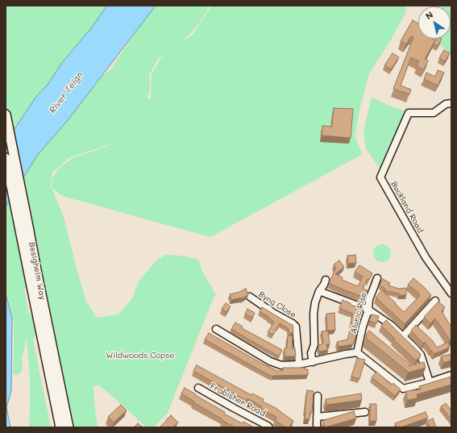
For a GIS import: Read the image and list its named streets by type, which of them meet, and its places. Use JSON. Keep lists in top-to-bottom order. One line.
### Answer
{"streets":{"highway":["Besigheim Way"],"street":["Buckland Road","Byng Close","Aluric Rise","Frobisher Road"]},"water":["River Teign"],"parks":["Wildwoods Copse"],"north":"top left"}
